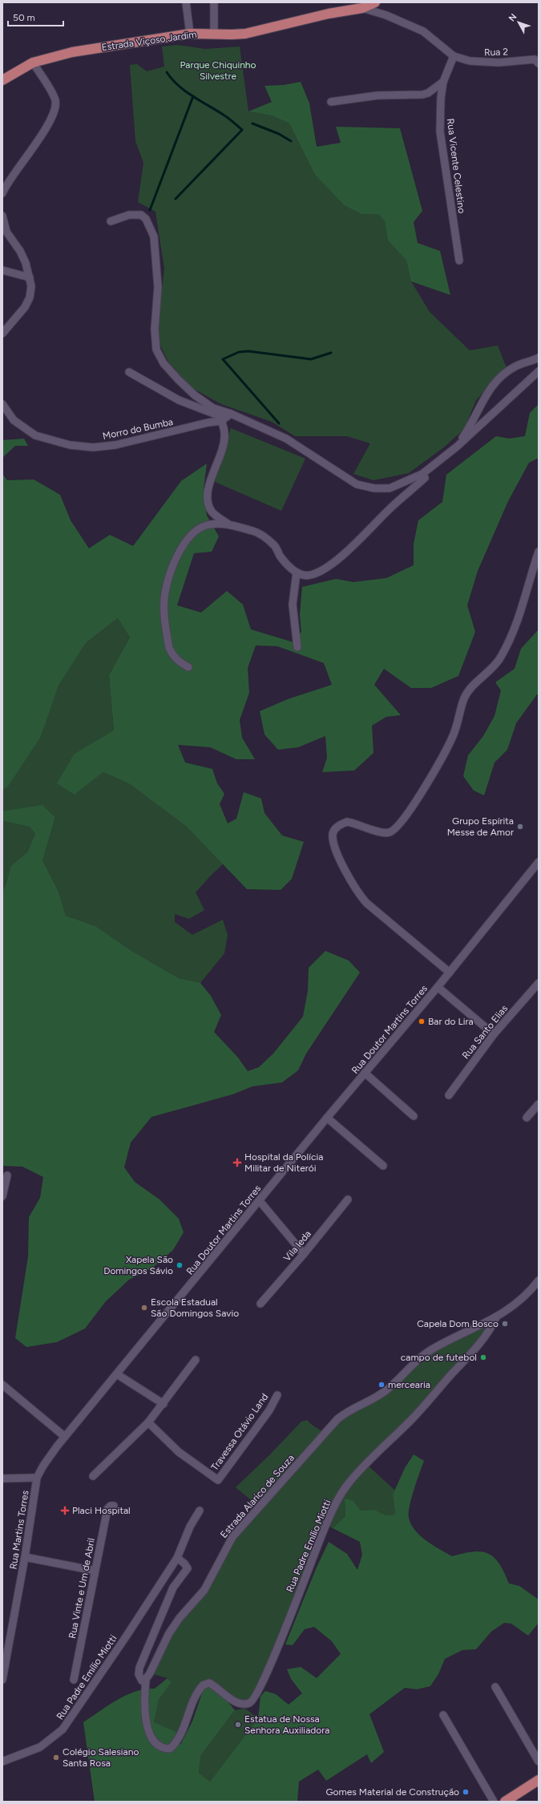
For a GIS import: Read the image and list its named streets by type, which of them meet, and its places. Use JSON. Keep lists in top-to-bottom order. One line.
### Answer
{"streets":{"main road":["Estrada Viçoso Jardim"],"street":["Rua 2","Rua Vicente Celestino","Morro do Bumba","Rua Doutor Martins Torres","Rua Santo Elias","Vila Ieda","Travessa Otávio Land","Estrada Alarico de Souza","Rua Martins Torres","Rua Padre Emílio Miotti","Rua Vinte e Um de Abril"]},"crossings":[["Rua 2","Rua Vicente Celestino"],["Rua Doutor Martins Torres","Rua Martins Torres"],["Estrada Alarico de Souza","Rua Padre Emílio Miotti"]],"parks":["Parque Chiquinho Silvestre"],"places":{"other":["Grupo Espírita Messe de Amor","Bar do Lira","Xapela São Domingos Sávio","Escola Estadual São Domingos Savio","Capela Dom Bosco","campo de futebol","mercearia","Estatua de Nossa Senhora Auxiliadora","Colégio Salesiano Santa Rosa","Gomes Material de Construção"],"health":["Hospital da Polícia Militar de Niterói","Placi Hospital"]},"scale_bar":"50 m","north":"top left"}
